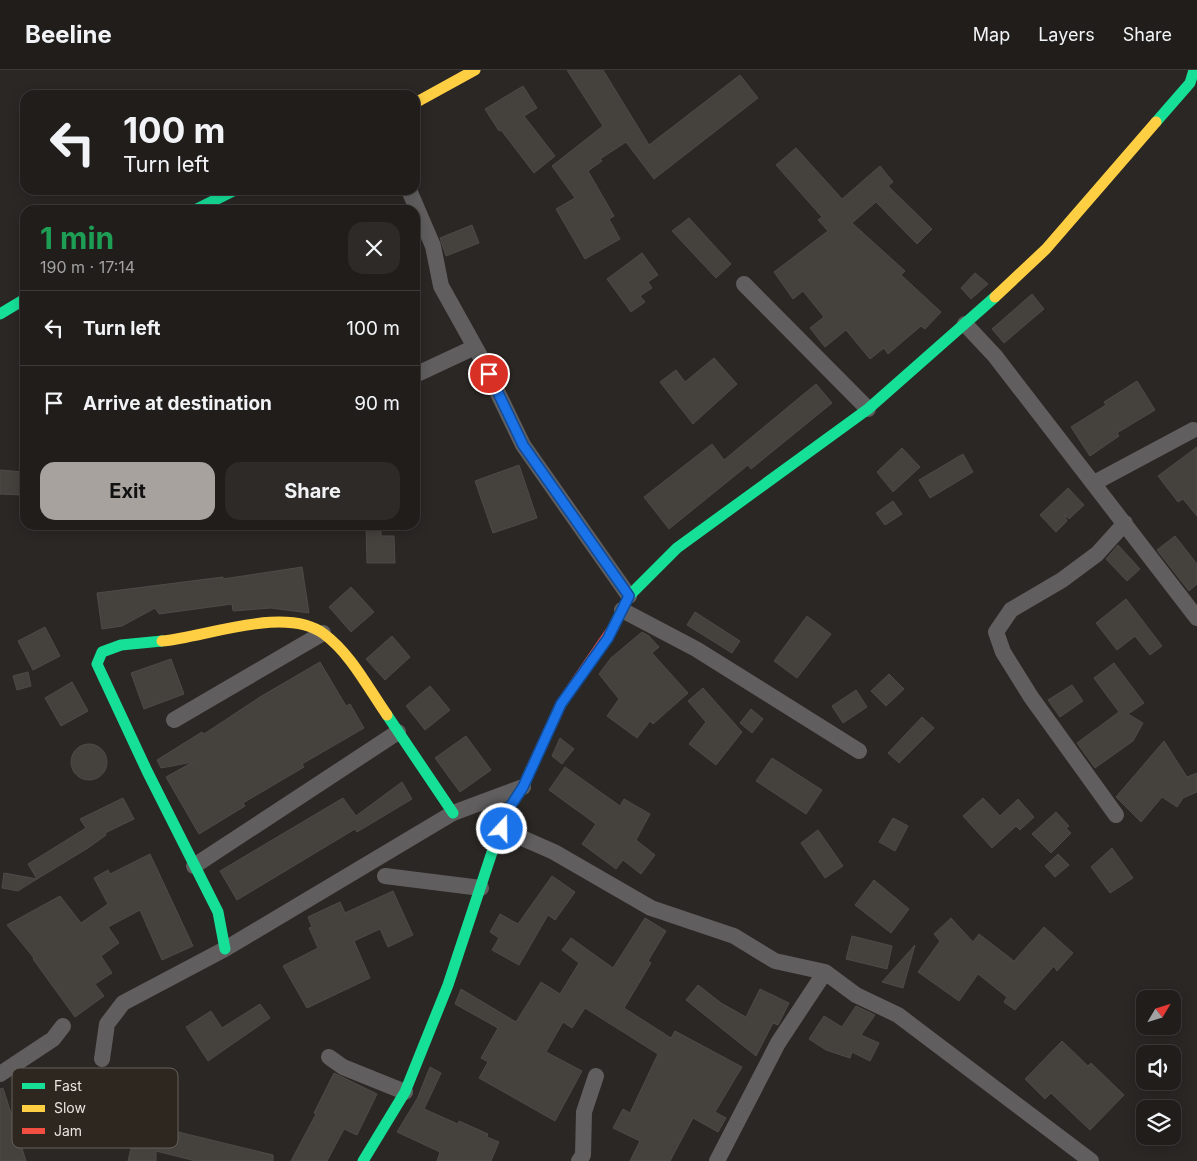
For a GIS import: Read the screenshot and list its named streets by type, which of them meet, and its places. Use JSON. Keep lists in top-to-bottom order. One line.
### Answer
{"legend":["Fast","Slow","Jam"],"north":"top right","page":{"header":"Beeline","nav":["Map","Layers","Share"],"turn":["100 m","Turn left"],"heading":["1 min","190 m · 17:14"],"list":[{"name":"Turn left","value":"100 m"},{"name":"Arrive at destination","value":"90 m"}],"buttons":["Exit","Share"]}}
